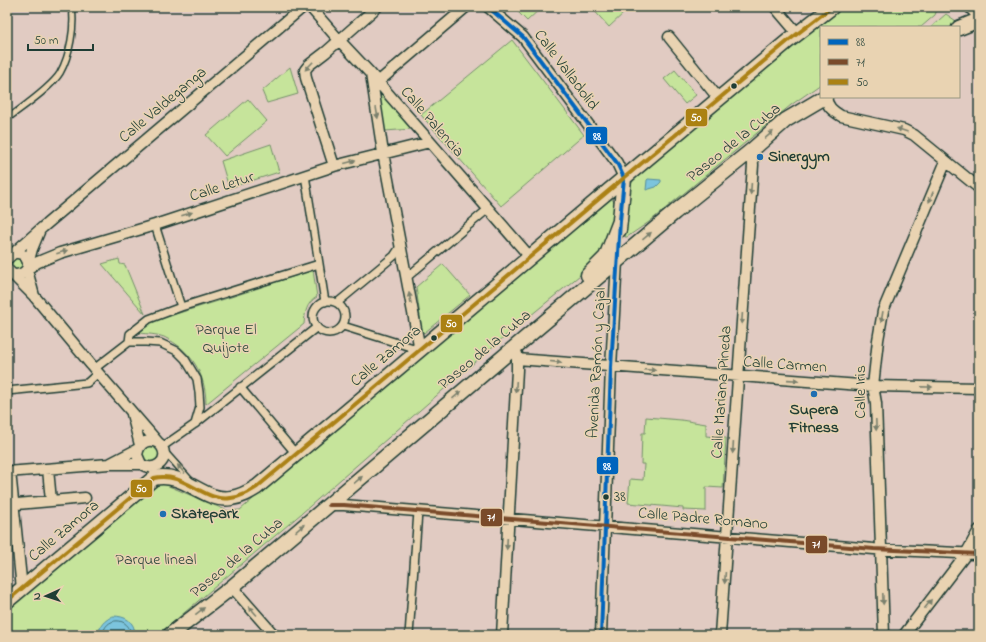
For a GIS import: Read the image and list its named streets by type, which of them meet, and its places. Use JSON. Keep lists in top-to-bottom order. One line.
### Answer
{"streets":{"main road":["Paseo de la Cuba","Calle Zamora"],"street":["Calle Valladolid","Calle Valdeganga","Calle Palencia","Calle Letur","Avenida Ramón y Cajal","Calle Carmen","Calle Mariana Pineda","Calle Iris","Calle Padre Romano"]},"crossings":[["Calle Valladolid","Calle Zamora"],["Calle Valdeganga","Calle Letur"],["Calle Palencia","Calle Letur"],["Calle Palencia","Calle Zamora"],["Paseo de la Cuba","Avenida Ramón y Cajal"],["Paseo de la Cuba","Calle Carmen"],["Paseo de la Cuba","Calle Mariana Pineda"],["Paseo de la Cuba","Calle Padre Romano"],["Avenida Ramón y Cajal","Calle Carmen"],["Avenida Ramón y Cajal","Calle Padre Romano"],["Calle Carmen","Calle Mariana Pineda"],["Calle Carmen","Calle Iris"],["Calle Mariana Pineda","Calle Padre Romano"],["Calle Iris","Calle Padre Romano"]],"one_way":["Paseo de la Cuba","Calle Carmen","Calle Mariana Pineda","Calle Iris"],"parks":["Parque El Quijote","Parque lineal"],"places":["Sinergym","Supera Fitness","38","Skatepark"],"lines":["transit line 88","transit line 50","transit line 71"],"legend":["88","71","50"],"scale_bar":"50 m","north":"left"}
